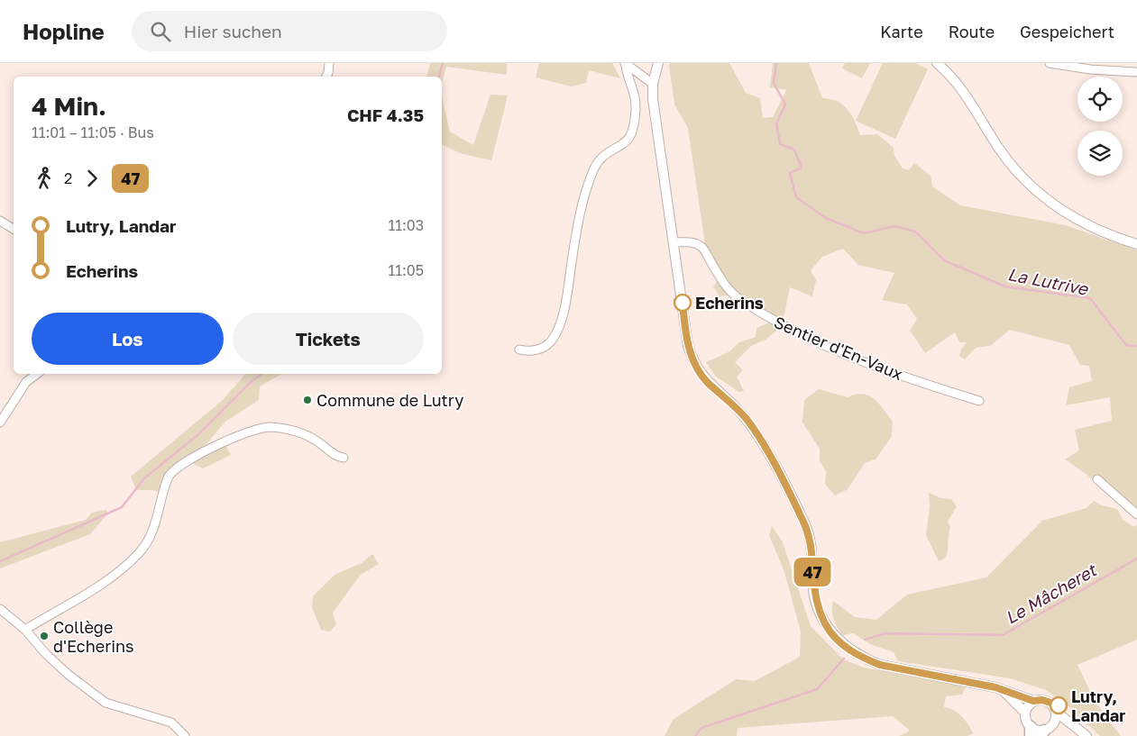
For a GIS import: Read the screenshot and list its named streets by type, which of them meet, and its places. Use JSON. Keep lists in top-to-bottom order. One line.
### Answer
{"streets":{"street":["Sentier d'En-Vaux"]},"water":["La Lutrive","Le Mâcheret"],"places":["Echerins","Commune de Lutry","Collège d'Echerins","Lutry, Landar"],"lines":["bus line 47"],"page":{"header":"Hopline","search":"Hier suchen","nav":["Karte","Route","Gespeichert"],"on_map":"47","heading":["4 Min.","11:01 – 11:05 · Bus","CHF 4.35"],"legs":["2","47"],"list":[{"name":"Lutry, Landar","value":"11:03"},{"name":"Echerins","value":"11:05"}],"buttons":["Los","Tickets"]}}
